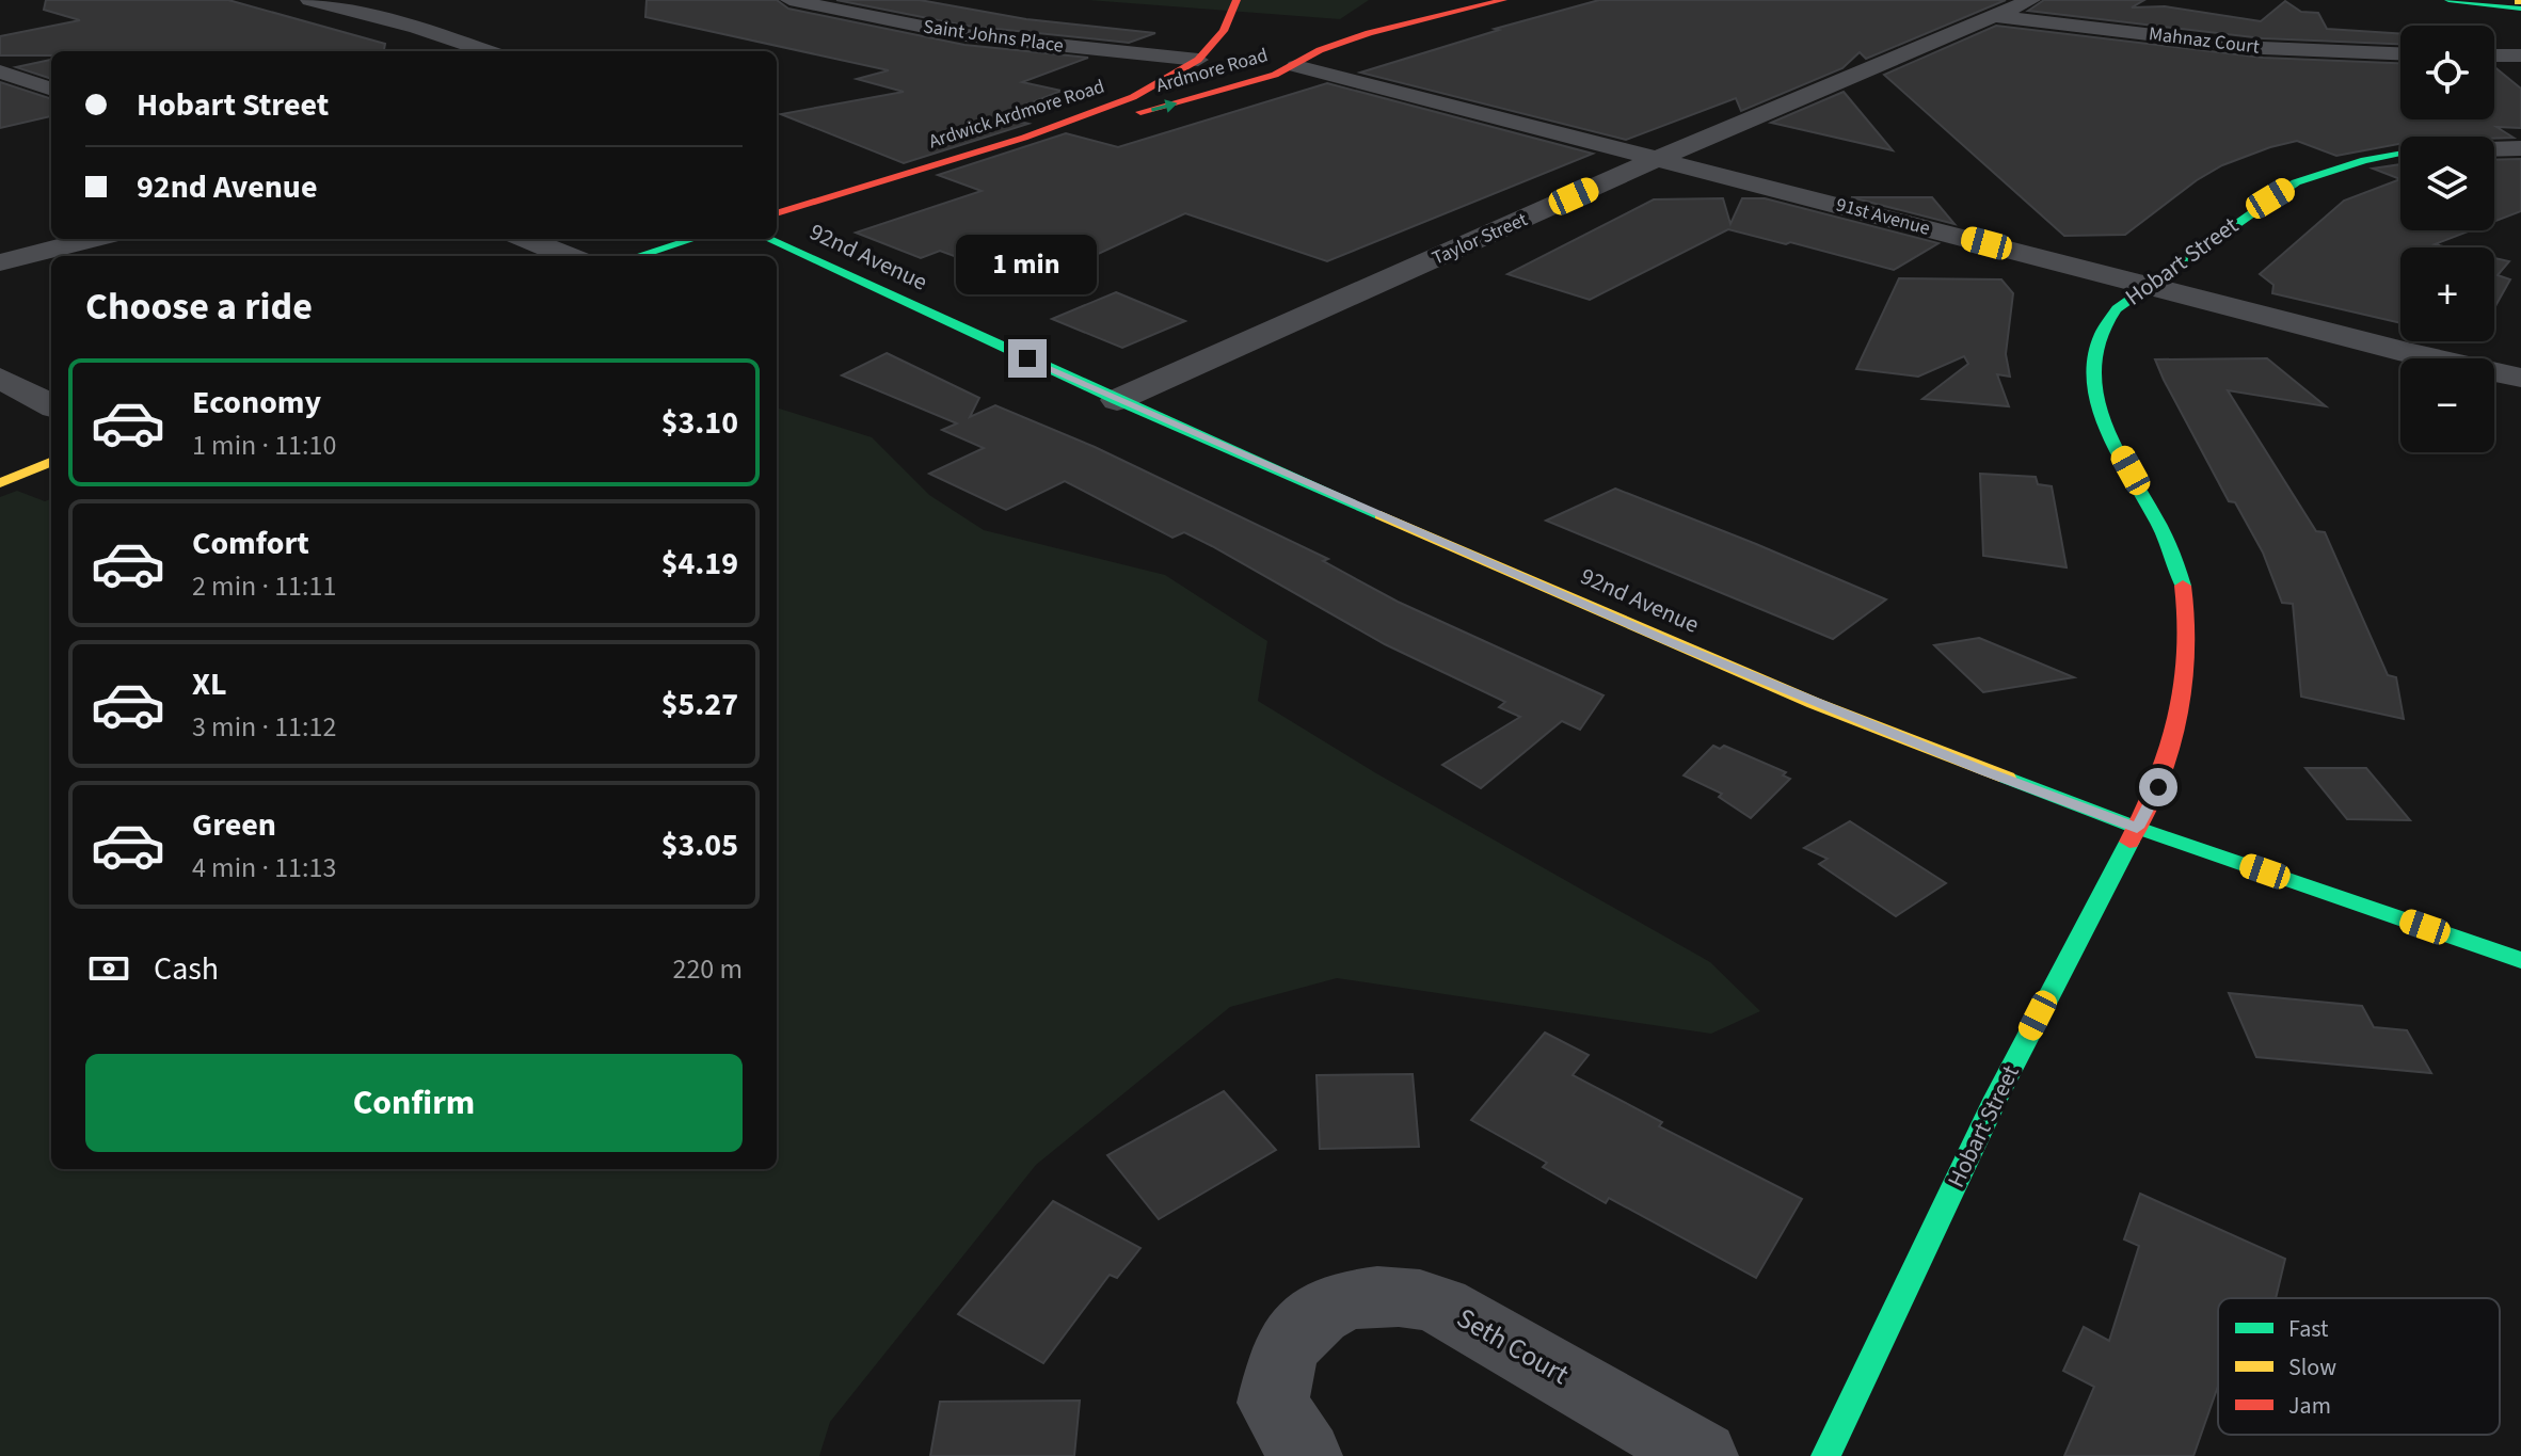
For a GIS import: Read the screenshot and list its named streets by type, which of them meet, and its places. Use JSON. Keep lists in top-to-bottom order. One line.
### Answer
{"streets":{"street":["Saint Johns Place","Mahnaz Court","Ardmore Road","Ardwick Ardmore Road","91st Avenue","Taylor Street","92nd Avenue","Hobart Street","Seth Court"]},"crossings":[["Saint Johns Place","Ardwick Ardmore Road"],["Mahnaz Court","Taylor Street"],["Ardmore Road","Ardwick Ardmore Road"],["Ardmore Road","91st Avenue"],["91st Avenue","Taylor Street"],["91st Avenue","Hobart Street"],["Taylor Street","92nd Avenue"],["92nd Avenue","Hobart Street"]],"one_way":["Ardmore Road"],"legend":["Fast","Slow","Jam"],"page":{"map_buttons":["+","−"],"banner":["Hobart Street","92nd Avenue"],"bubble":"1 min","heading":"Choose a ride","list":[{"name":"Economy","note":"1 min · 11:10","value":"$3.10"},{"name":"Comfort","note":"2 min · 11:11","value":"$4.19"},{"name":"XL","note":"3 min · 11:12","value":"$5.27"},{"name":"Green","note":"4 min · 11:13","value":"$3.05"}],"pay":["Cash","220 m"],"buttons":"Confirm"}}
